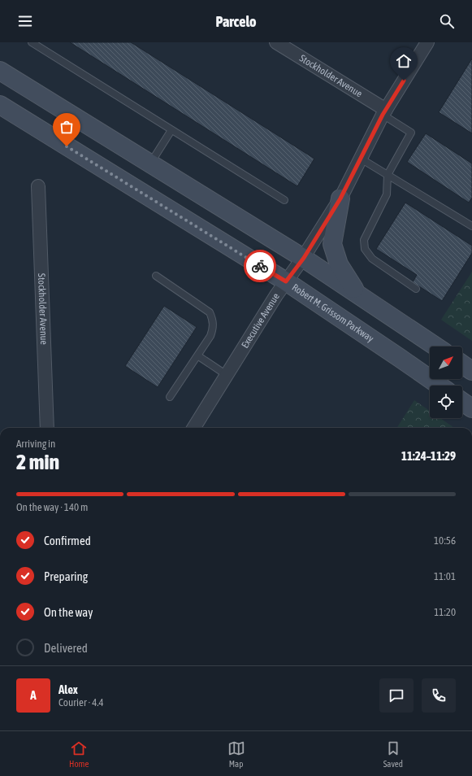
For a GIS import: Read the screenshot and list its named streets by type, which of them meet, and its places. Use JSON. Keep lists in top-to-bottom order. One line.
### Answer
{"streets":{"main road":["Robert M. Grissom Parkway"],"street":["Stockholder Avenue","Executive Avenue"]},"crossings":[["Stockholder Avenue","Executive Avenue"],["Robert M. Grissom Parkway","Executive Avenue"]],"north":"top right","page":{"header":"Parcelo","heading":["2 min","Arriving in","11:24–11:29"],"panel":["Alex","Courier · 4.4"],"bar":"On the way · 140 m","list":[["Confirmed","10:56"],["Preparing","11:01"],["On the way","11:20"],"Delivered"],"round":"A","tabs":["Home","Map","Saved"]}}
